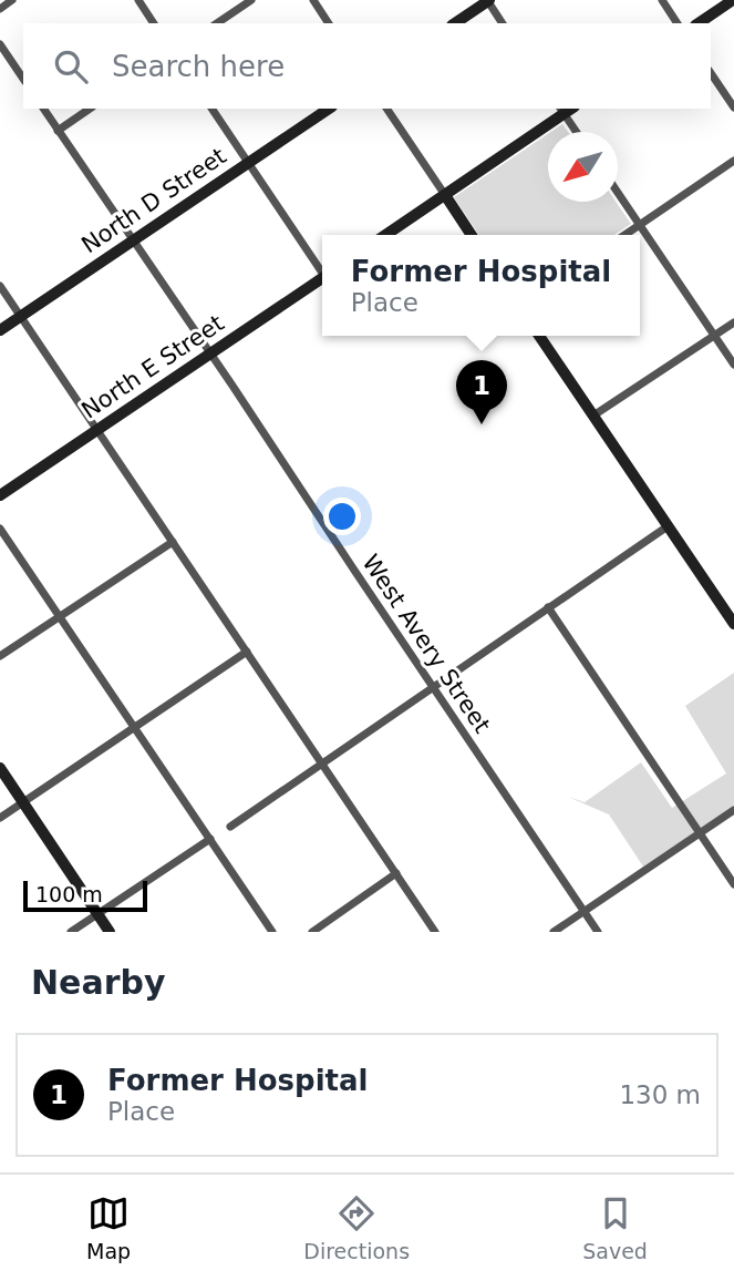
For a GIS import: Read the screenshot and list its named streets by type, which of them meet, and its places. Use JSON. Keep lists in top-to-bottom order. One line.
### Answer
{"streets":{"street":["North D Street","North E Street","West Avery Street"]},"crossings":[["North D Street","West Avery Street"],["North E Street","West Avery Street"]],"scale_bar":"100 m","north":"bottom left","page":{"search":"Search here","popup":["Former Hospital","Place"],"pins":"1","scale":"100 m","heading":"Nearby","list":[{"mark":"1","name":"Former Hospital","note":"Place","value":"130 m"}],"nav":["Map","Directions","Saved"]}}
